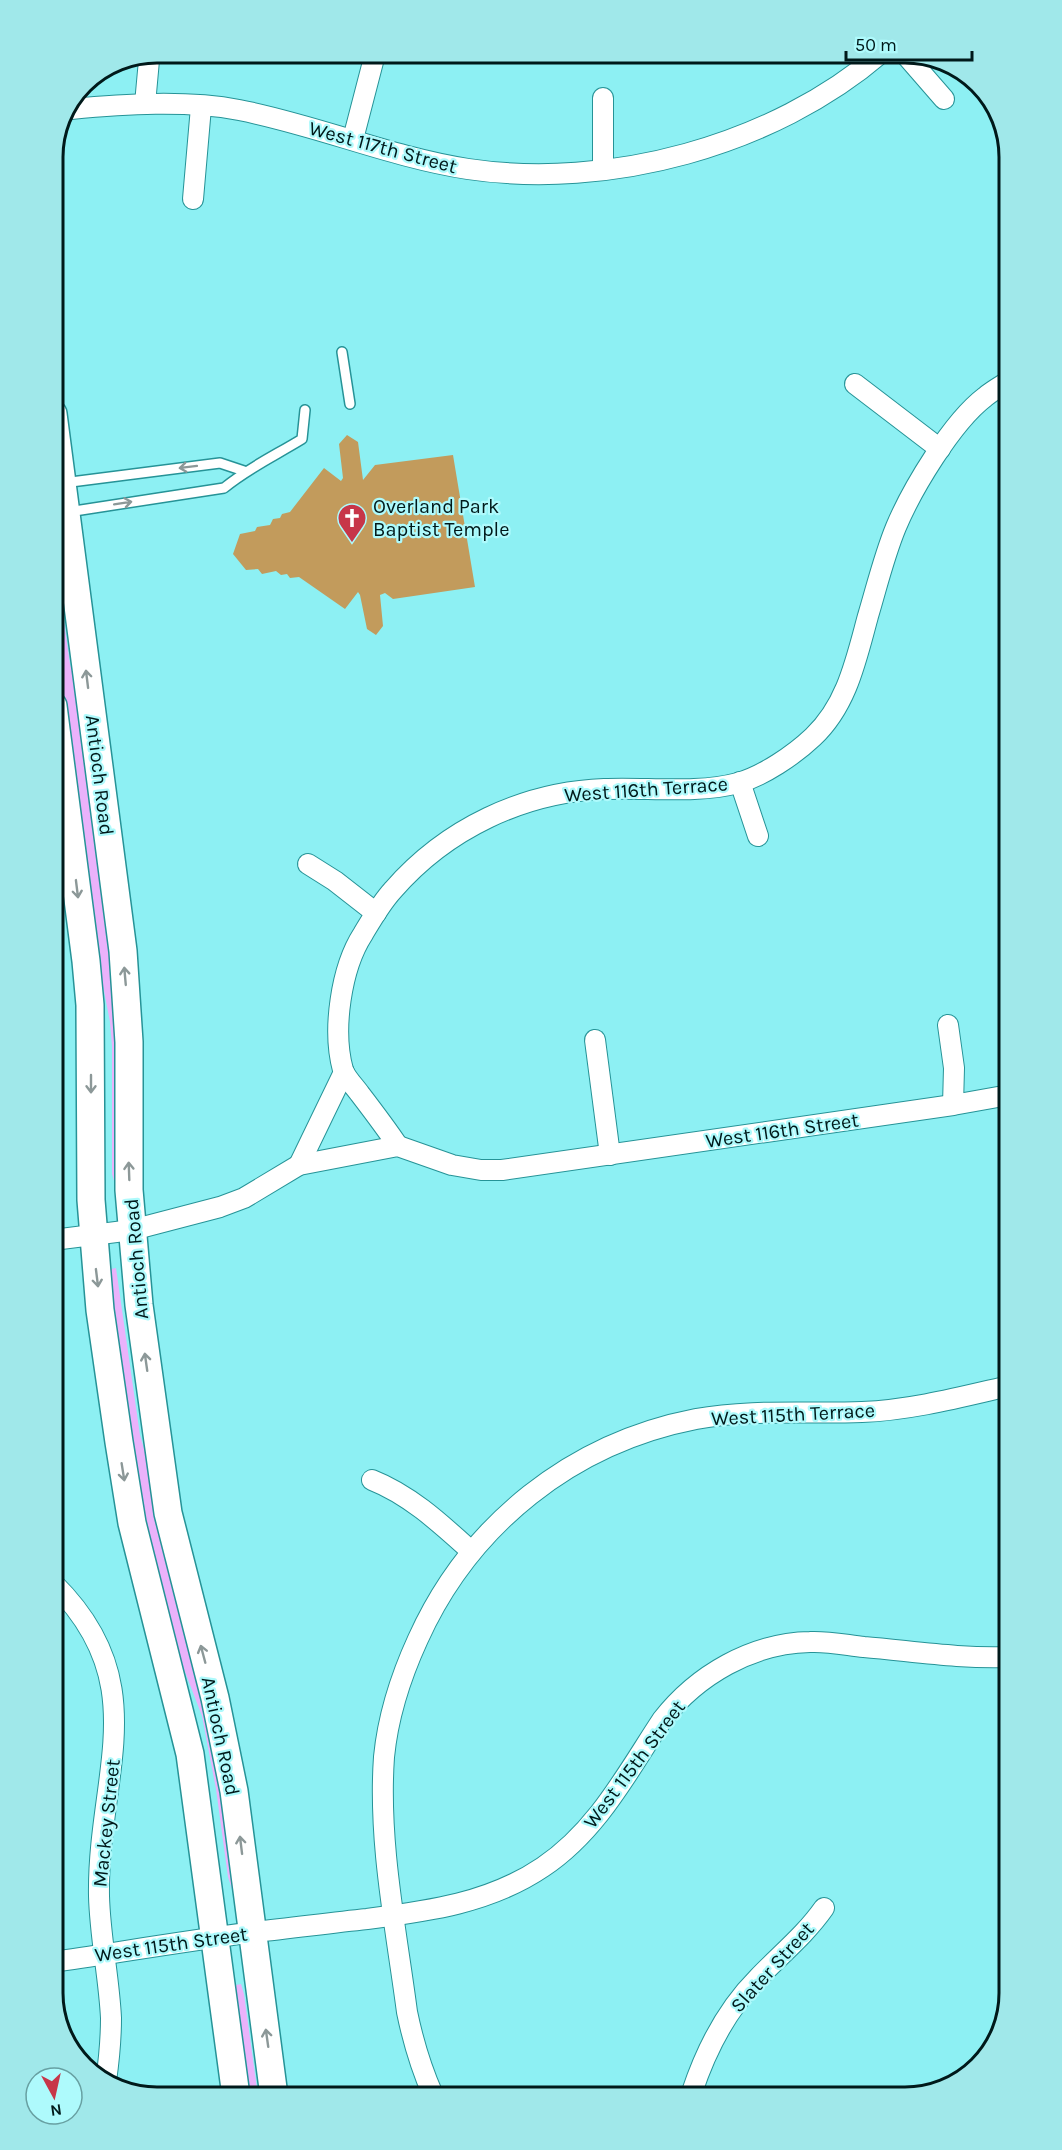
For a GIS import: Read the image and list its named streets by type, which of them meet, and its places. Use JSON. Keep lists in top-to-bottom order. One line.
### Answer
{"streets":{"main road":["Antioch Road"],"street":["West 117th Street","West 116th Terrace","West 116th Street","West 115th Terrace","West 115th Street","Mackey Street","Slater Street"]},"crossings":[["Antioch Road","West 115th Street"],["West 116th Terrace","West 116th Street"],["West 115th Terrace","West 115th Street"],["West 115th Street","Mackey Street"]],"places":{"church":["Overland Park Baptist Temple"]},"scale_bar":"50 m","north":"bottom"}
